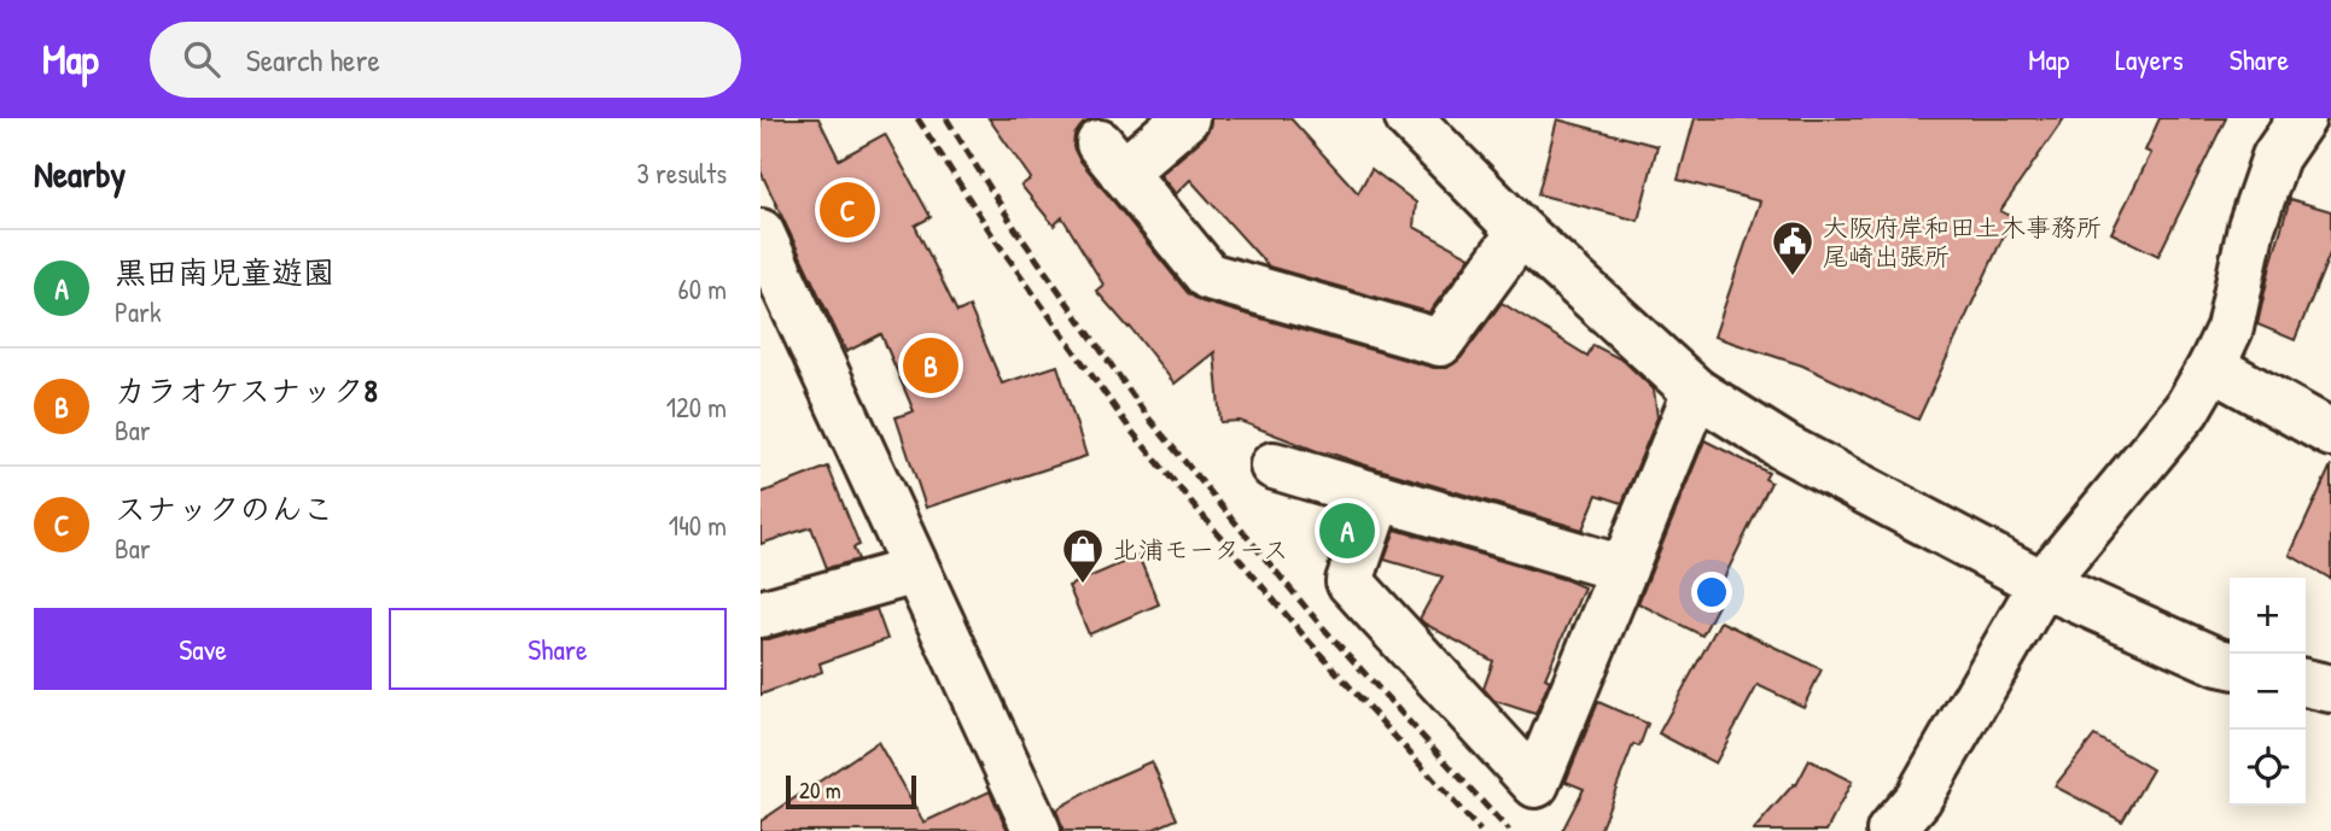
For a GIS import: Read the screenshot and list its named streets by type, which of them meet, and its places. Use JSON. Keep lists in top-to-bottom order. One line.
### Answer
{"places":{"public building":["大阪府岸和田土木事務所 尾崎出張所"],"shop":["北浦モータース"]},"scale_bar":"20 m","page":{"header":"Map","search":"Search here","nav":["Map","Layers","Share"],"heading":["Nearby","3 results"],"pins":["C","B","A"],"list":[{"mark":"A","name":"黒田南児童遊園","note":"Park","value":"60 m"},{"mark":"B","name":"カラオケスナック8","note":"Bar","value":"120 m"},{"mark":"C","name":"スナックのんこ","note":"Bar","value":"140 m"}],"map_buttons":["+","−"],"buttons":["Save","Share"],"scale":"20 m"}}
